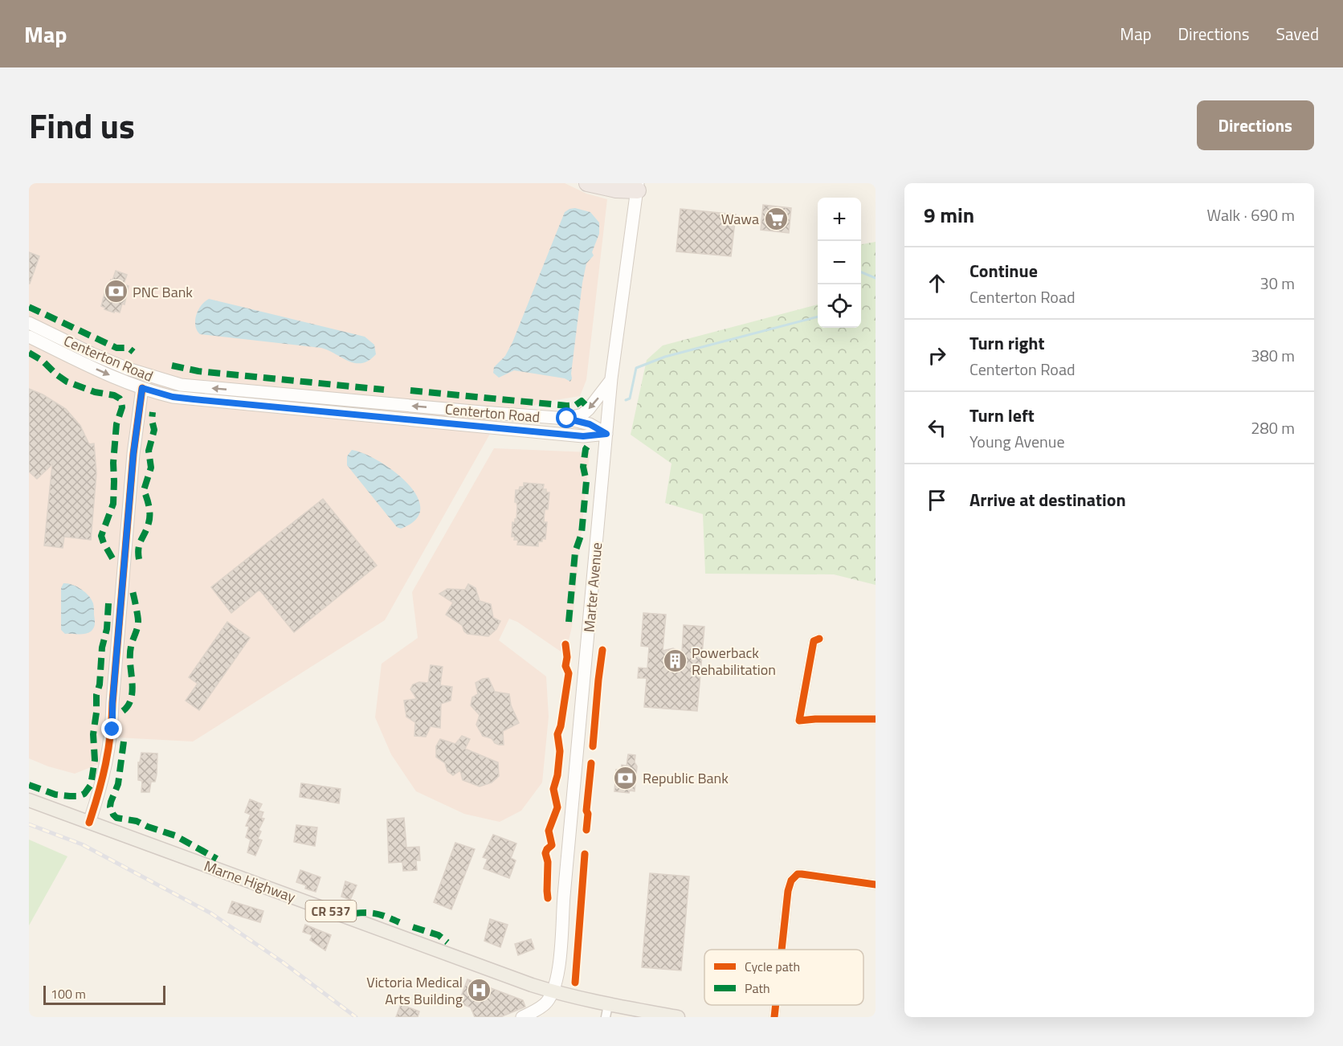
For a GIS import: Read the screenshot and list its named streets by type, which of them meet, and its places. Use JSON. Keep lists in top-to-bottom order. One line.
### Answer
{"streets":{"main road":["Centerton Road","Marter Avenue","Marne Highway","CR 537"]},"crossings":[["Centerton Road","Marter Avenue"],["Marter Avenue","Marne Highway"],["Marter Avenue","CR 537"],["Marne Highway","CR 537"]],"places":{"supermarket":["Wawa"],"bank":["PNC Bank","Republic Bank"],"building":["Powerback Rehabilitation"],"hospital":["Victoria Medical Arts Building"]},"legend":["Cycle path","Path"],"scale_bar":"100 m","page":{"header":"Map","nav":["Map","Directions","Saved"],"title":"Find us","buttons":"Directions","heading":["9 min","Walk · 690 m"],"map_buttons":["+","−"],"list":[["Continue","Centerton Road","30 m"],["Turn right","Centerton Road","380 m"],["Turn left","Young Avenue","280 m"],"Arrive at destination"],"scale":"100 m"}}
